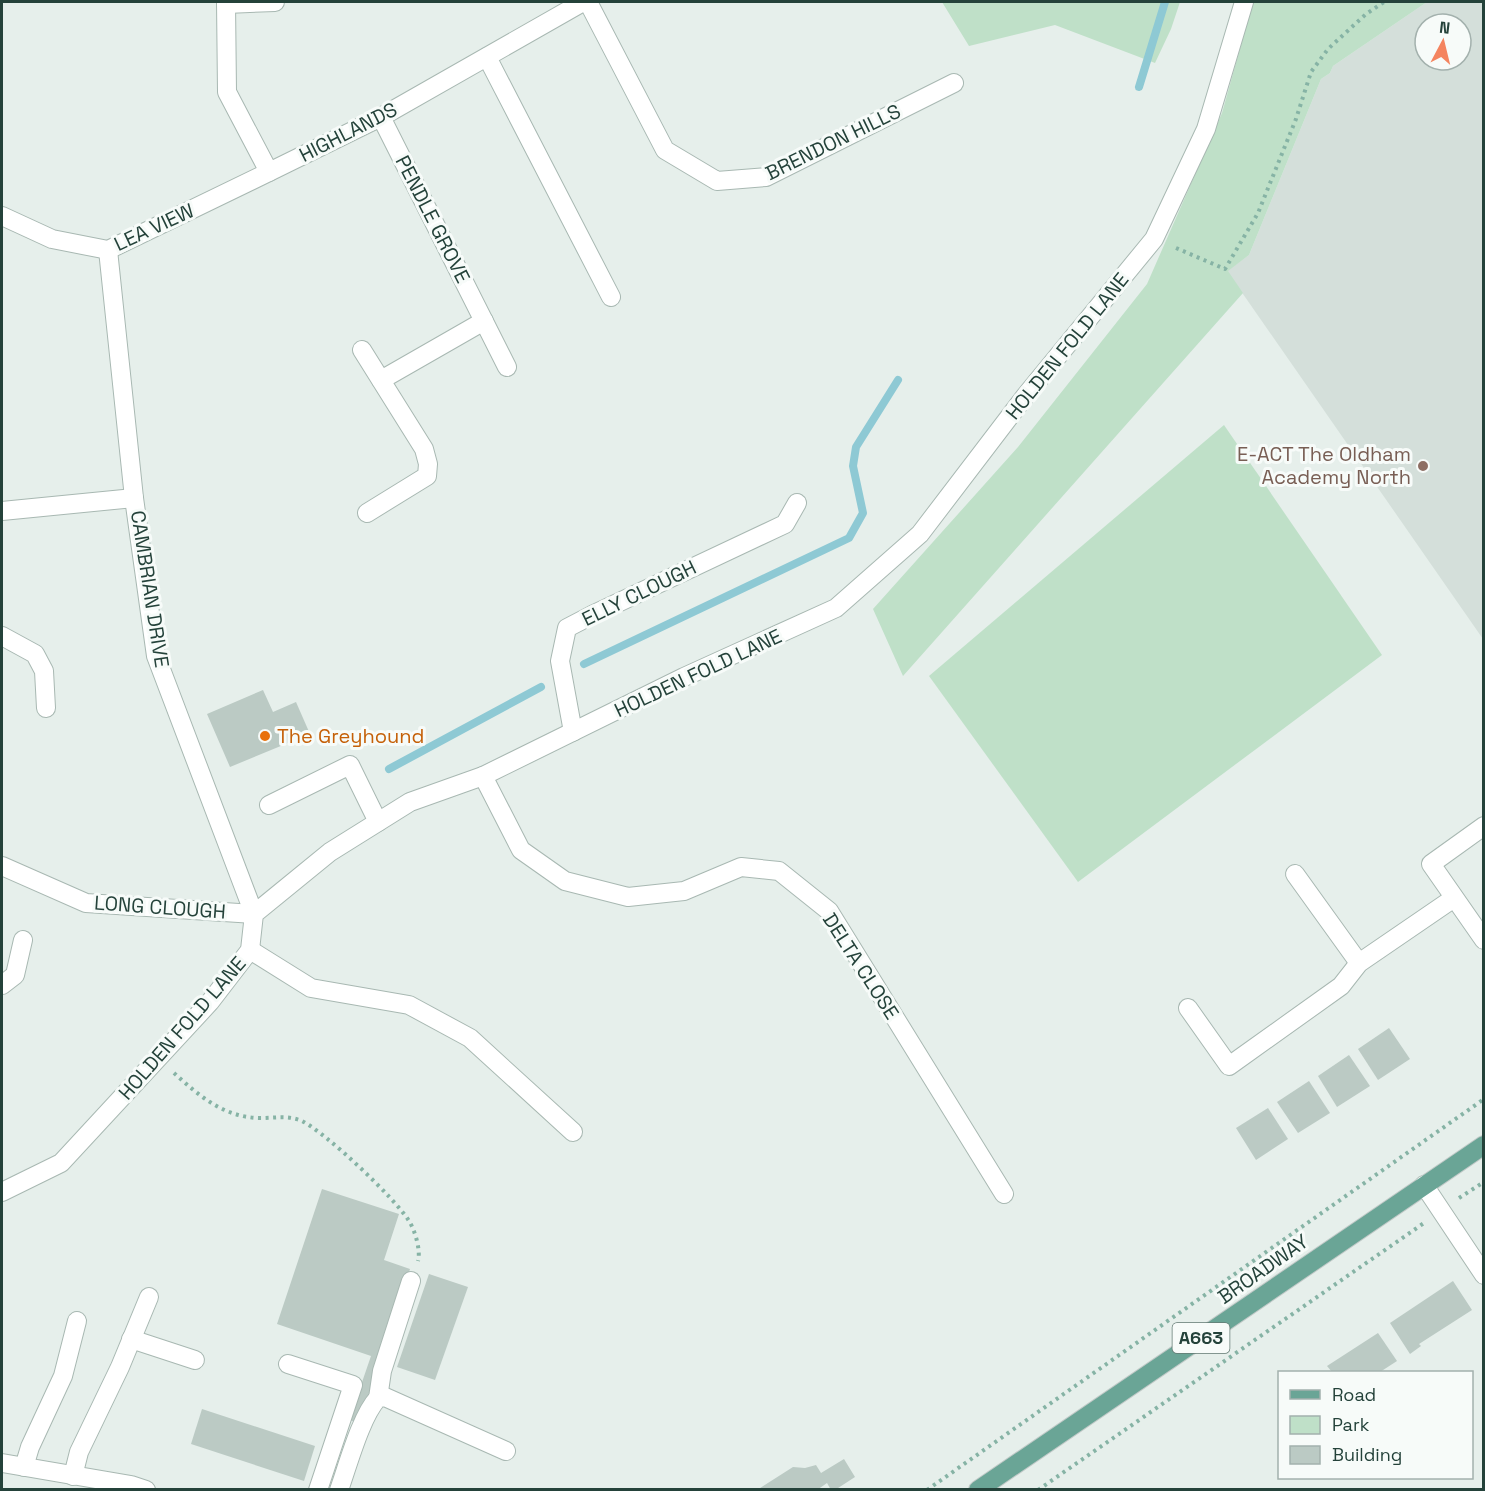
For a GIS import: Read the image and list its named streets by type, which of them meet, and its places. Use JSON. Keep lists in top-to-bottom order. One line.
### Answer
{"streets":{"main road":["BROADWAY","A663"],"street":["HIGHLANDS","BRENDON HILLS","PENDLE GROVE","LEA VIEW","HOLDEN FOLD LANE","CAMBRIAN DRIVE","ELLY CLOUGH","LONG CLOUGH","DELTA CLOSE"]},"crossings":[["HIGHLANDS","PENDLE GROVE"],["HIGHLANDS","LEA VIEW"],["LEA VIEW","CAMBRIAN DRIVE"],["HOLDEN FOLD LANE","CAMBRIAN DRIVE"],["HOLDEN FOLD LANE","ELLY CLOUGH"],["HOLDEN FOLD LANE","LONG CLOUGH"],["HOLDEN FOLD LANE","DELTA CLOSE"],["CAMBRIAN DRIVE","LONG CLOUGH"]],"places":["E-ACT The Oldham Academy North","The Greyhound"],"legend":["Road","Park","Building"],"north":"top"}
